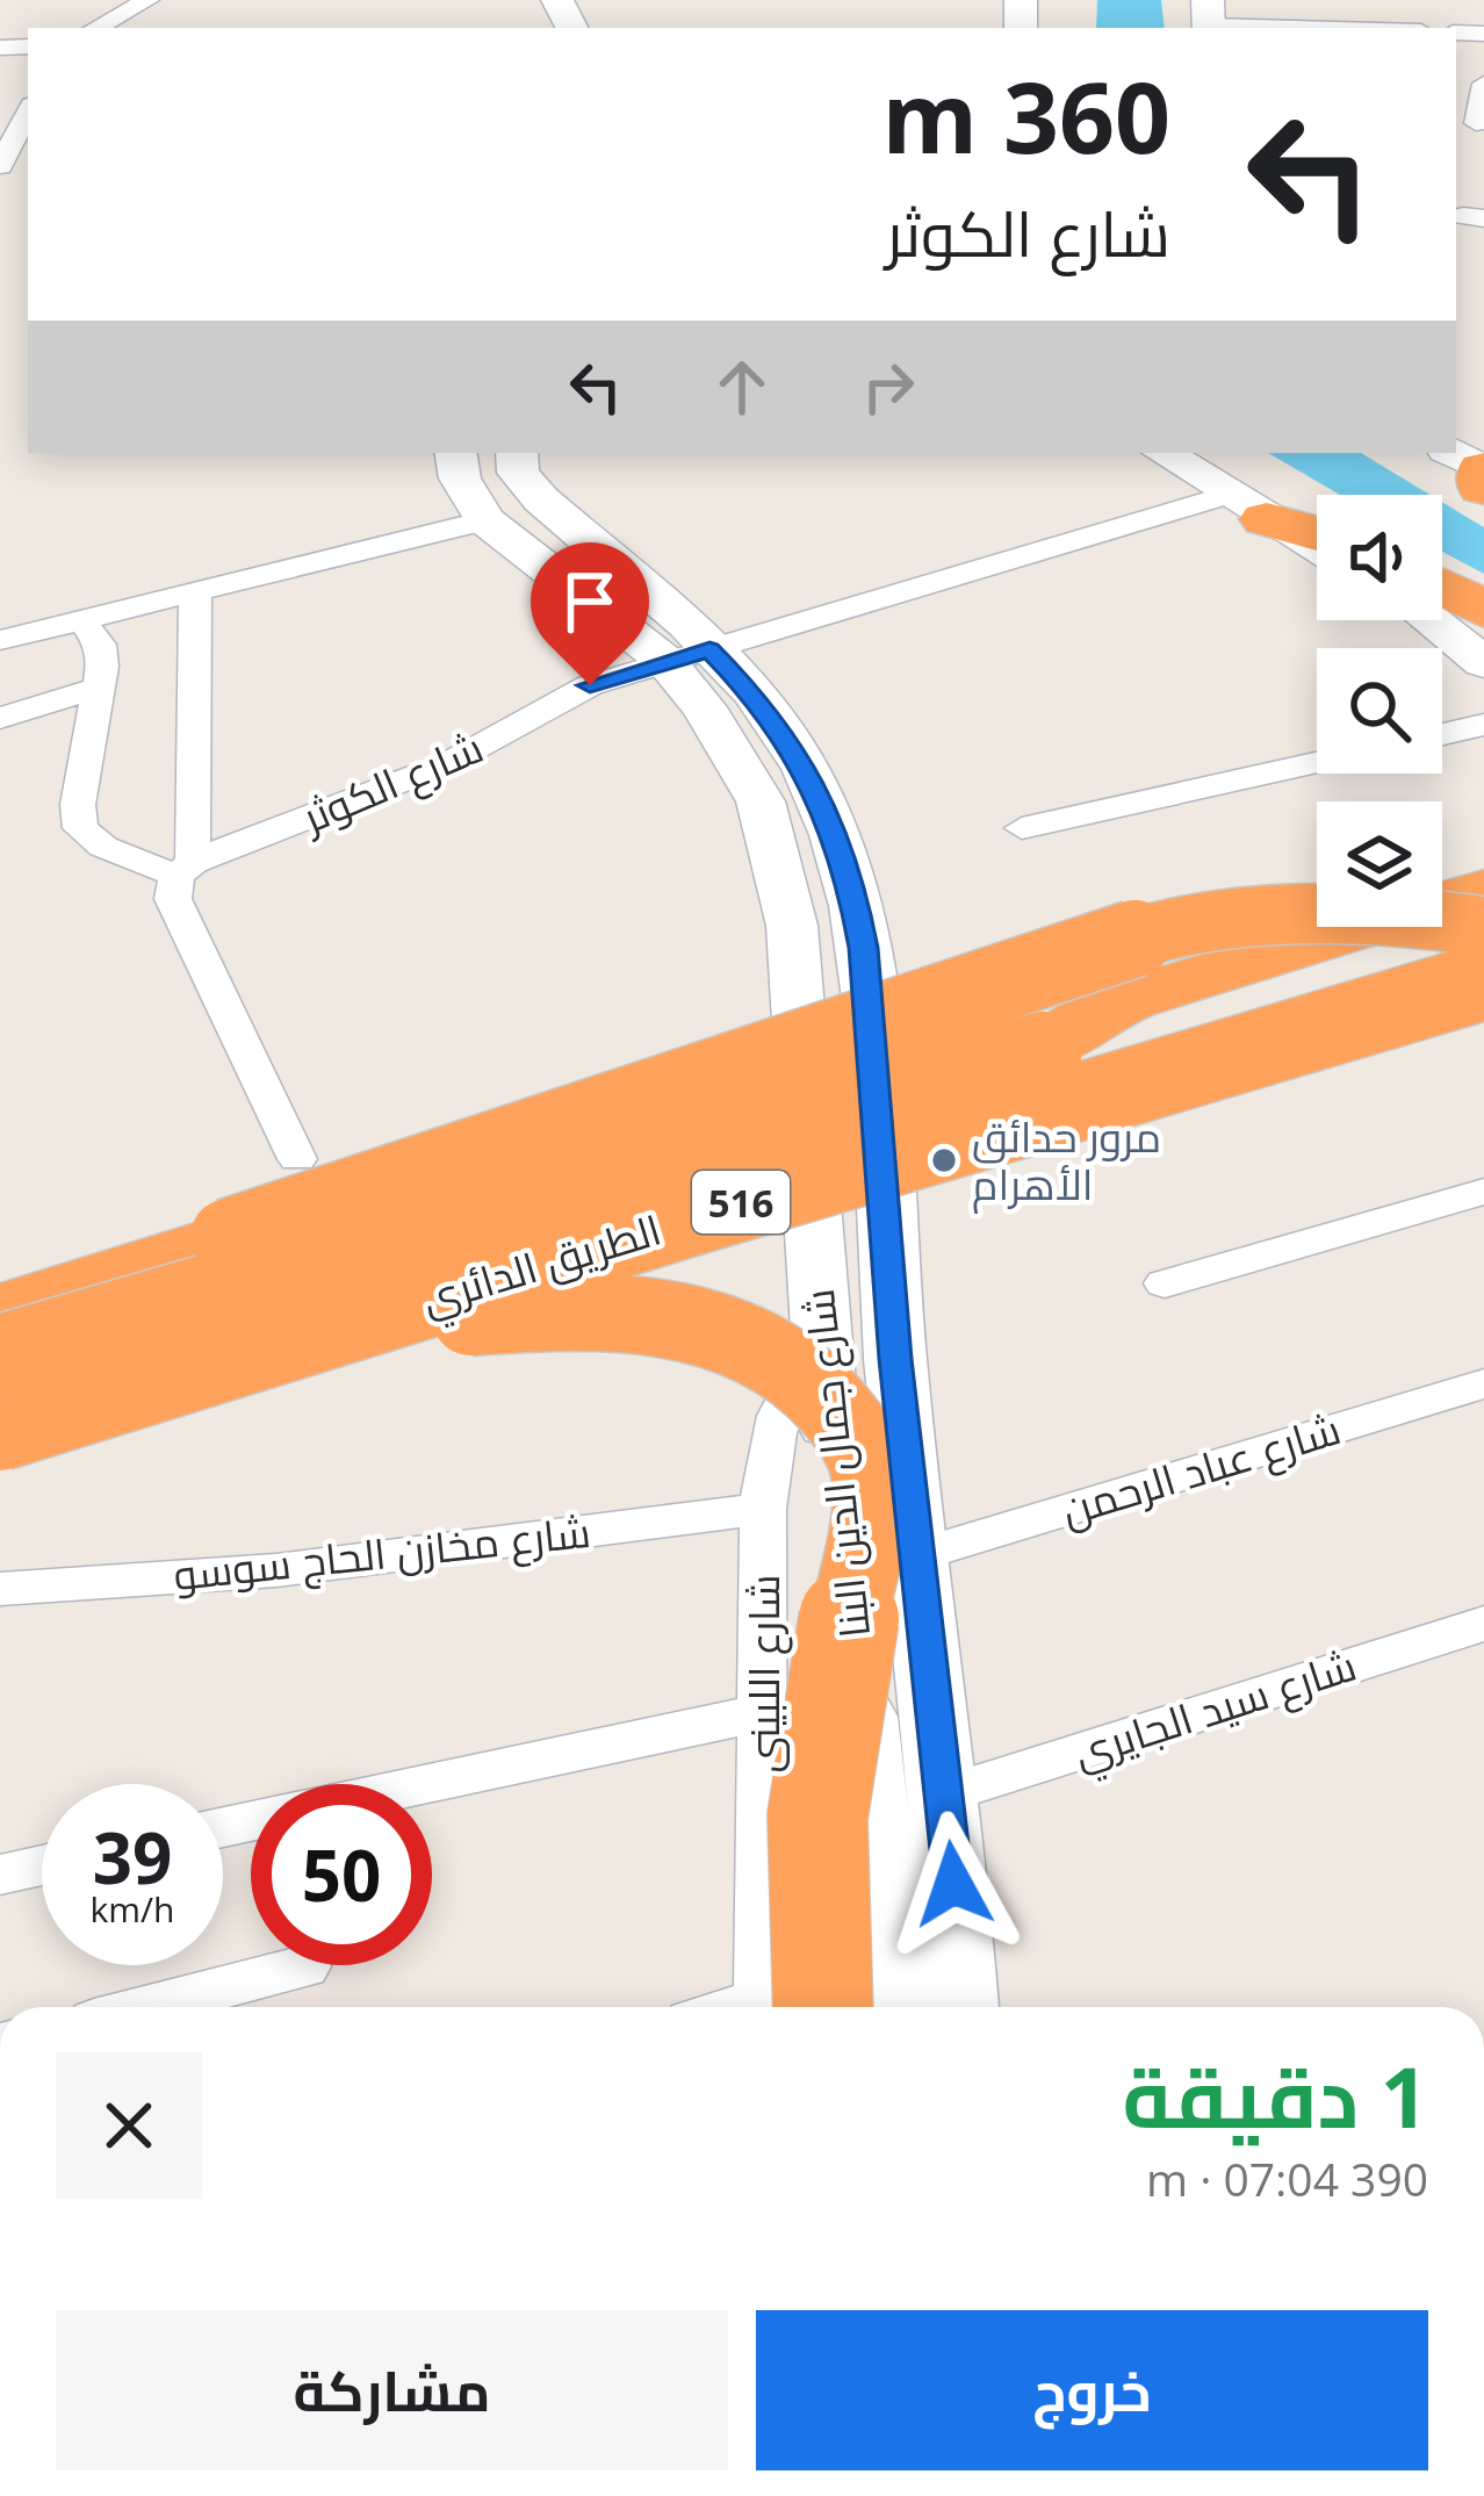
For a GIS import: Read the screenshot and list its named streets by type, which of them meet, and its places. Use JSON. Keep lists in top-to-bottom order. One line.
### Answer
{"streets":{"highway":["516","الطريق الدائري"],"main road":["شارع جمال الدين البنا"],"street":["شارع الكوثر","شارع عباد الرحمن","شارع مخازن الحاج سوسو","شارع اللبينى","شارع سيد الجايري"]},"crossings":[["شارع الكوثر","شارع جمال الدين البنا"],["شارع جمال الدين البنا","شارع عباد الرحمن"],["شارع جمال الدين البنا","شارع اللبينى"],["شارع جمال الدين البنا","شارع سيد الجايري"],["شارع مخازن الحاج سوسو","شارع اللبينى"]],"places":["مرور حدائق الأهرام"],"page":{"turn":["360 m","شارع الكوثر"],"speed":"39 km/h","limit":"50","heading":["1 دقيقة","390 m · 07:04"],"buttons":["خروج","مشاركة"]}}
